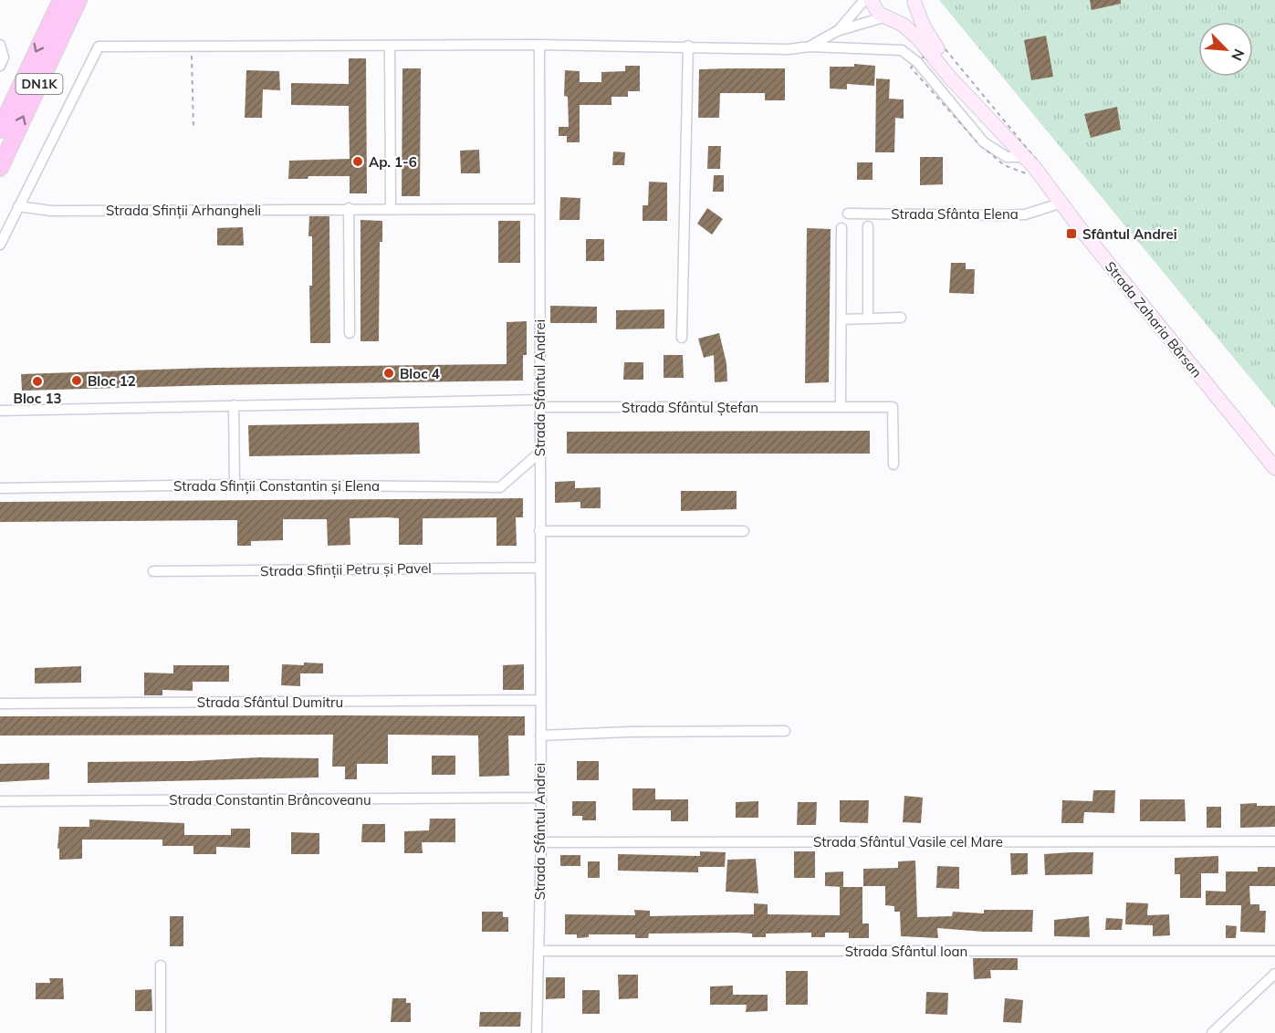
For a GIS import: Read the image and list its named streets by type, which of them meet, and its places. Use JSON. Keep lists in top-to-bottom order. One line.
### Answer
{"streets":{"highway":["DN1K"],"main road":["Strada Zaharia Bârsan"],"street":["Strada Sfinții Arhangheli","Strada Sfânta Elena","Strada Sfântul Andrei","Strada Sfântul Ștefan","Strada Sfinții Constantin și Elena","Strada Sfinții Petru și Pavel","Strada Sfântul Dumitru","Strada Constantin Brâncoveanu","Strada Sfântul Vasile cel Mare","Strada Sfântul Ioan"]},"crossings":[["Strada Sfinții Arhangheli","Strada Sfântul Andrei"],["Strada Sfânta Elena","Strada Zaharia Bârsan"],["Strada Sfântul Andrei","Strada Sfântul Ștefan"],["Strada Sfântul Andrei","Strada Sfinții Constantin și Elena"],["Strada Sfântul Andrei","Strada Sfinții Petru și Pavel"],["Strada Sfântul Andrei","Strada Sfântul Dumitru"],["Strada Sfântul Andrei","Strada Constantin Brâncoveanu"],["Strada Sfântul Andrei","Strada Sfântul Vasile cel Mare"],["Strada Sfântul Andrei","Strada Sfântul Ioan"]],"places":{"other":["Ap. 1-6","Bloc 4","Bloc 12","Bloc 13"],"transit":["Sfântul Andrei"]},"north":"bottom right"}
